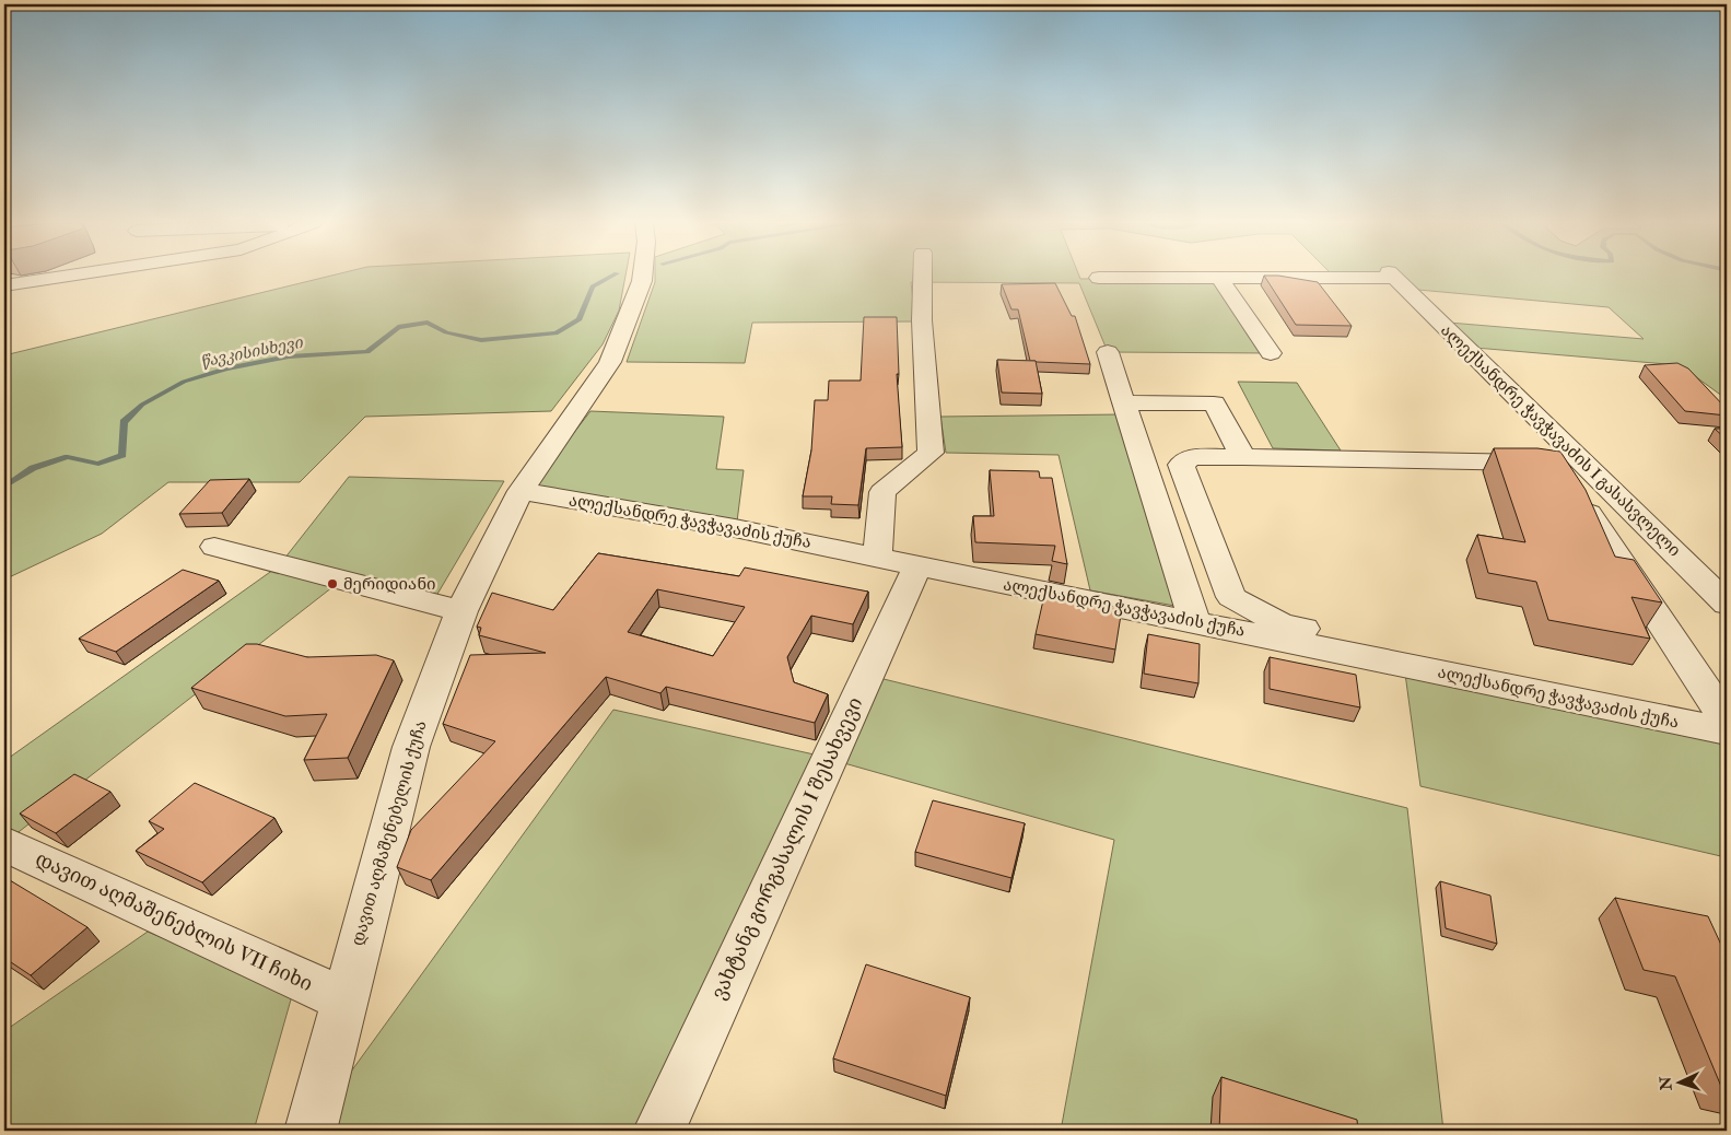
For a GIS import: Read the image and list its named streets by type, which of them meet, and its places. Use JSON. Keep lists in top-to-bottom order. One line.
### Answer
{"streets":{"street":["ალექსანდრე ჭავჭავაძის I გასასვლელი","ალექსანდრე ჭავჭავაძის ქუჩა","დავით აღმაშენებელის ქუჩა","ვახტანგ გორგასალის I შესახვევი","დავით აღმაშენებლის VII ჩიხი"]},"crossings":[["ალექსანდრე ჭავჭავაძის ქუჩა","დავით აღმაშენებელის ქუჩა"],["ალექსანდრე ჭავჭავაძის ქუჩა","ვახტანგ გორგასალის I შესახვევი"],["დავით აღმაშენებელის ქუჩა","დავით აღმაშენებლის VII ჩიხი"]],"water":["წავკისისხევი"],"places":["მერიდიანი"],"north":"left"}
